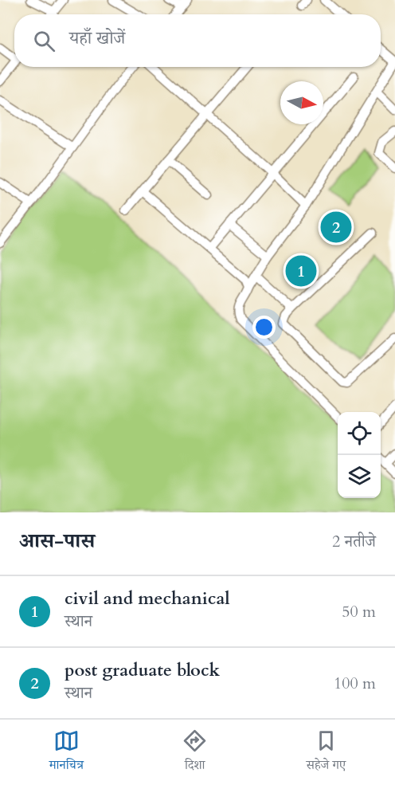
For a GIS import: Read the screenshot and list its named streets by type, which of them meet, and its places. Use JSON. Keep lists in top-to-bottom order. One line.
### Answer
{"north":"right","page":{"search":"यहाँ खोजें","pins":["2","1"],"heading":["आस-पास","2 नतीजे"],"list":[{"mark":"1","name":"civil and mechanical","note":"स्थान","value":"50 m"},{"mark":"2","name":"post graduate block","note":"स्थान","value":"100 m"}],"nav":["मानचित्र","दिशा","सहेजे गए"]}}
